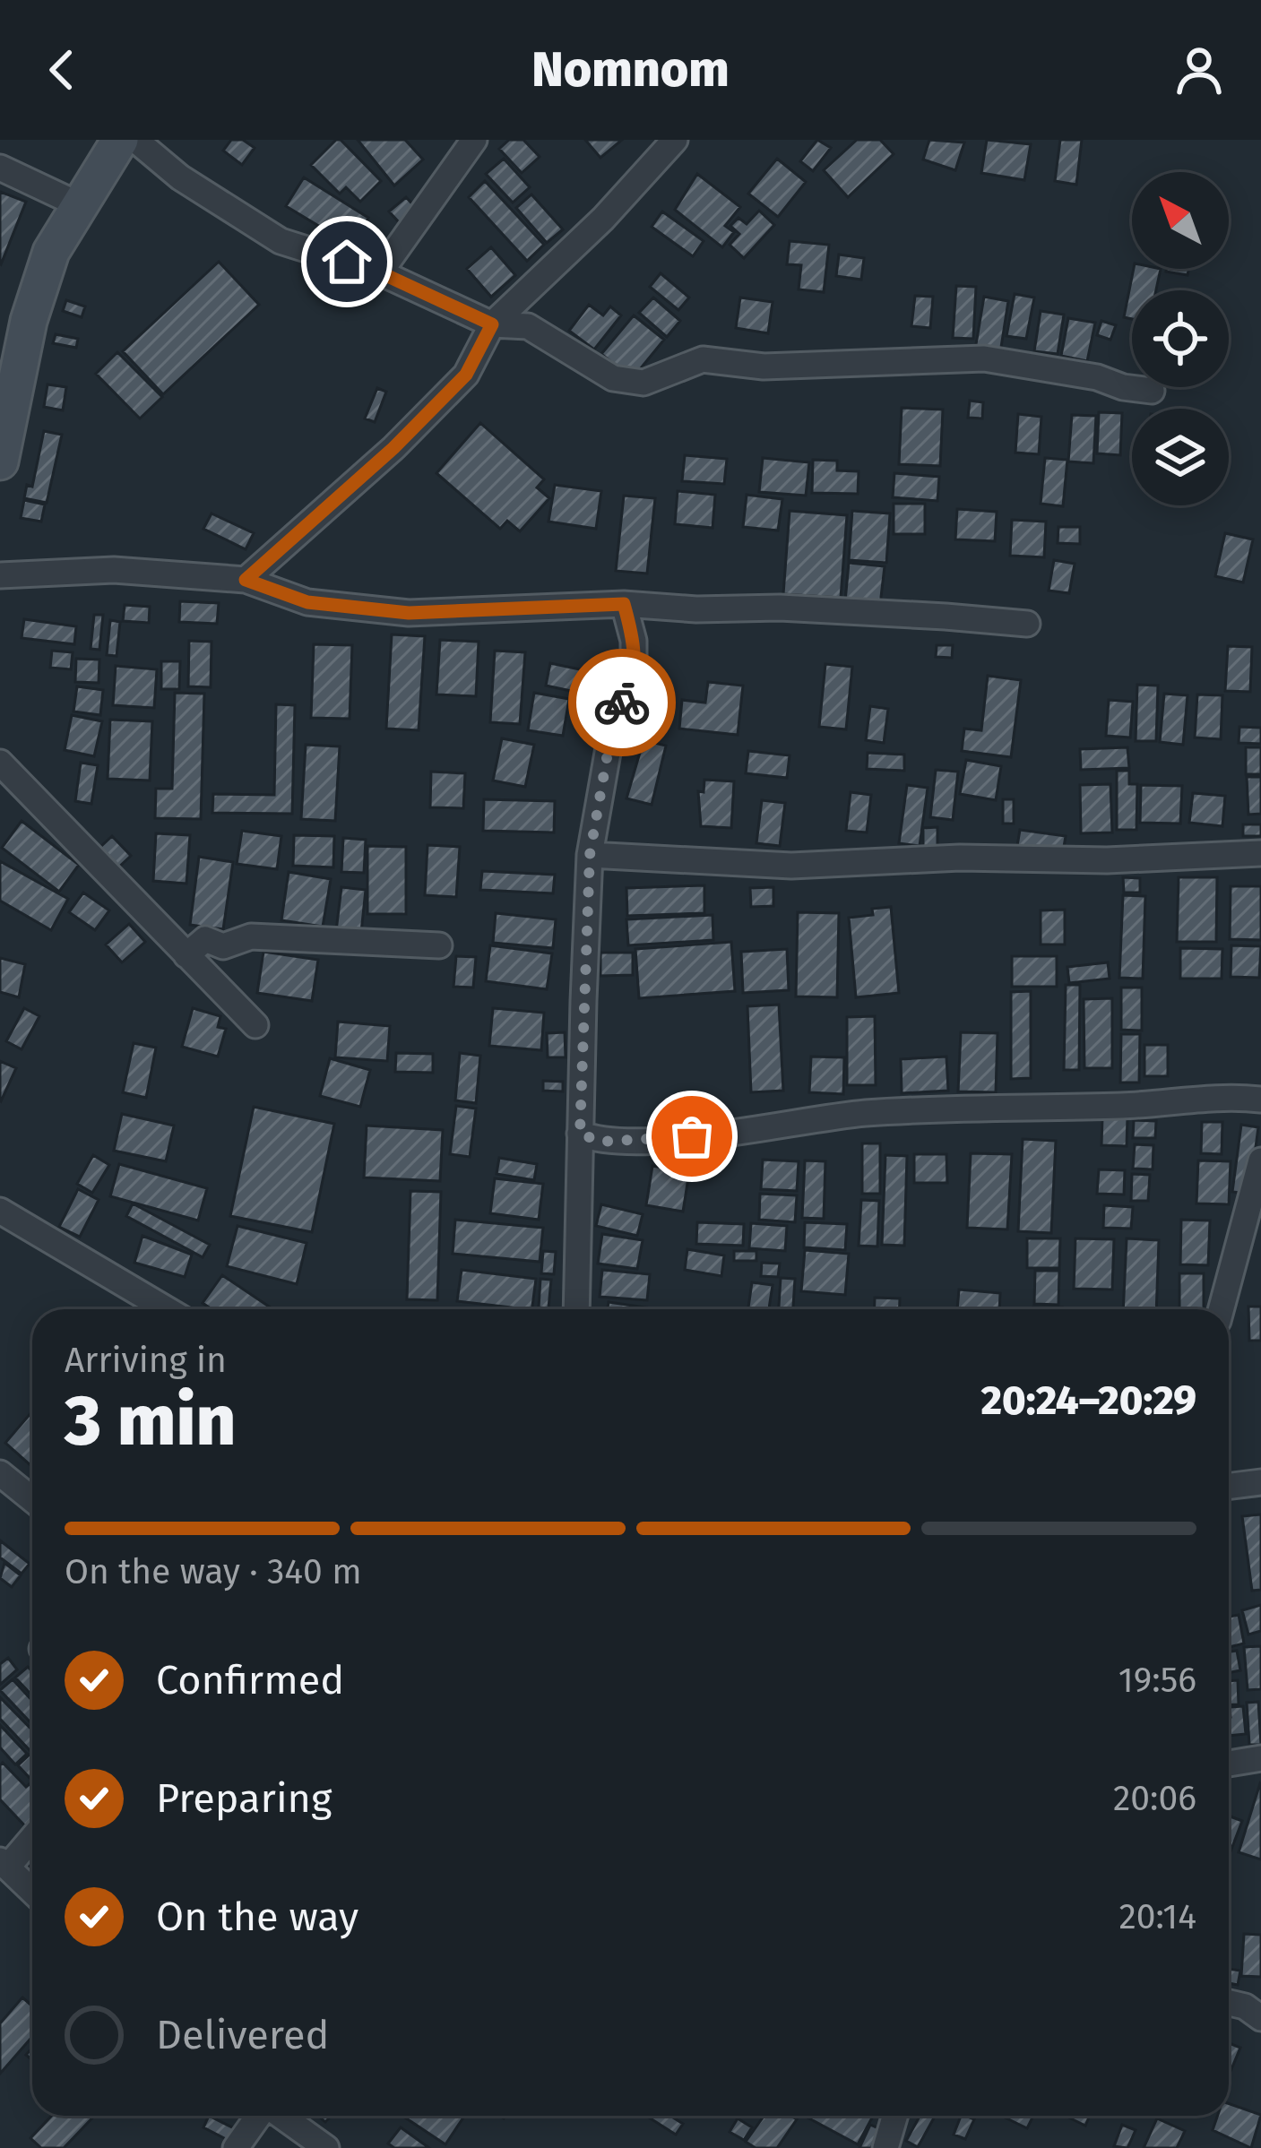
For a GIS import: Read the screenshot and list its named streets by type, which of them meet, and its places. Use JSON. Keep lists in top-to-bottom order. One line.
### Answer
{"north":"top left","page":{"header":"Nomnom","heading":["3 min","Arriving in","20:24–20:29"],"bar":"On the way · 340 m","list":[["Confirmed","19:56"],["Preparing","20:06"],["On the way","20:14"],"Delivered"]}}
